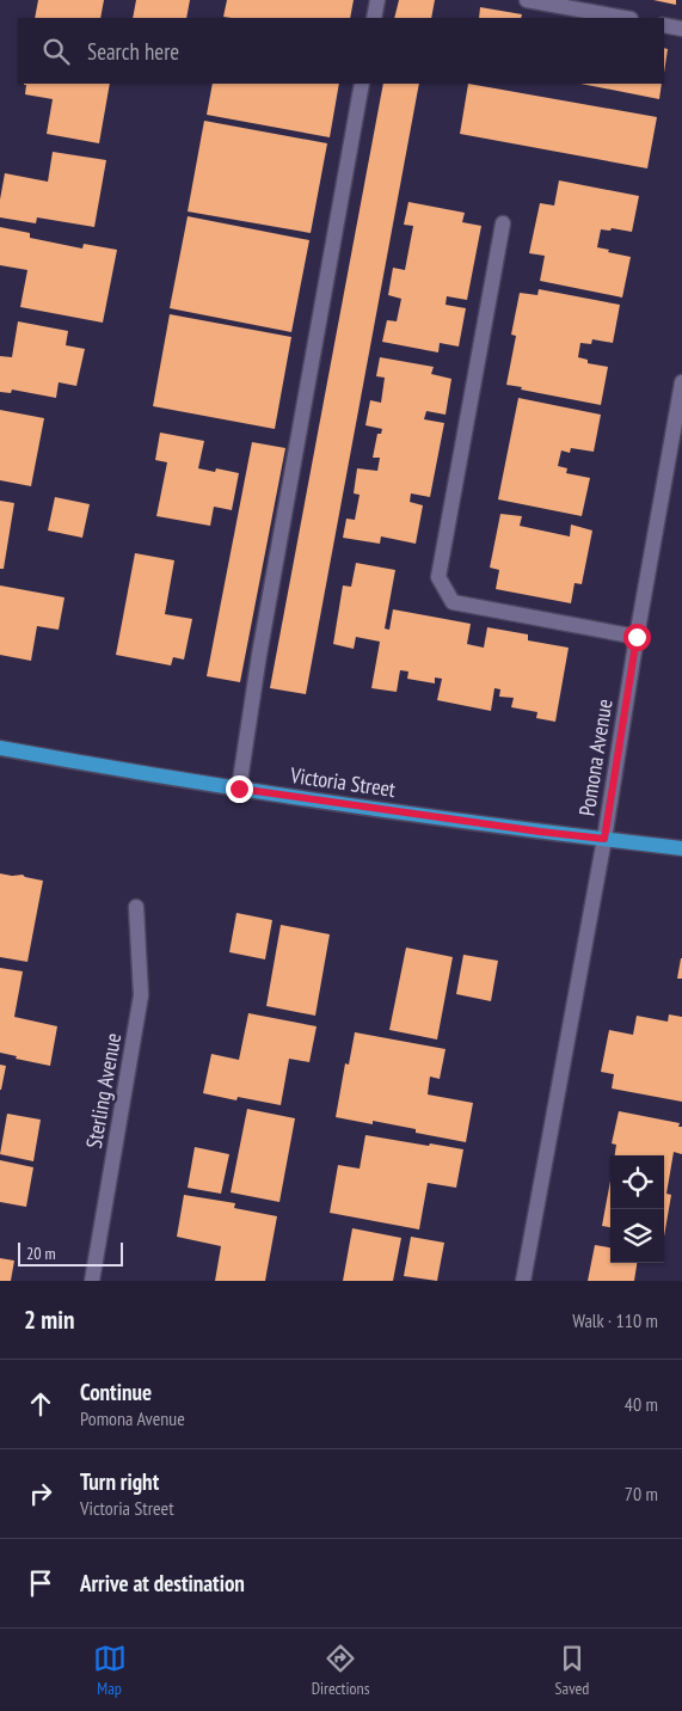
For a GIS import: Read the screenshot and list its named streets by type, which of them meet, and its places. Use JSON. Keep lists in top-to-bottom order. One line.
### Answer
{"streets":{"main road":["Victoria Street"],"street":["Pomona Avenue","Sterling Avenue"]},"crossings":[["Pomona Avenue","Victoria Street"]],"scale_bar":"20 m","page":{"search":"Search here","scale":"20 m","heading":["2 min","Walk · 110 m"],"list":[["Continue","Pomona Avenue","40 m"],["Turn right","Victoria Street","70 m"],"Arrive at destination"],"nav":["Map","Directions","Saved"]}}
